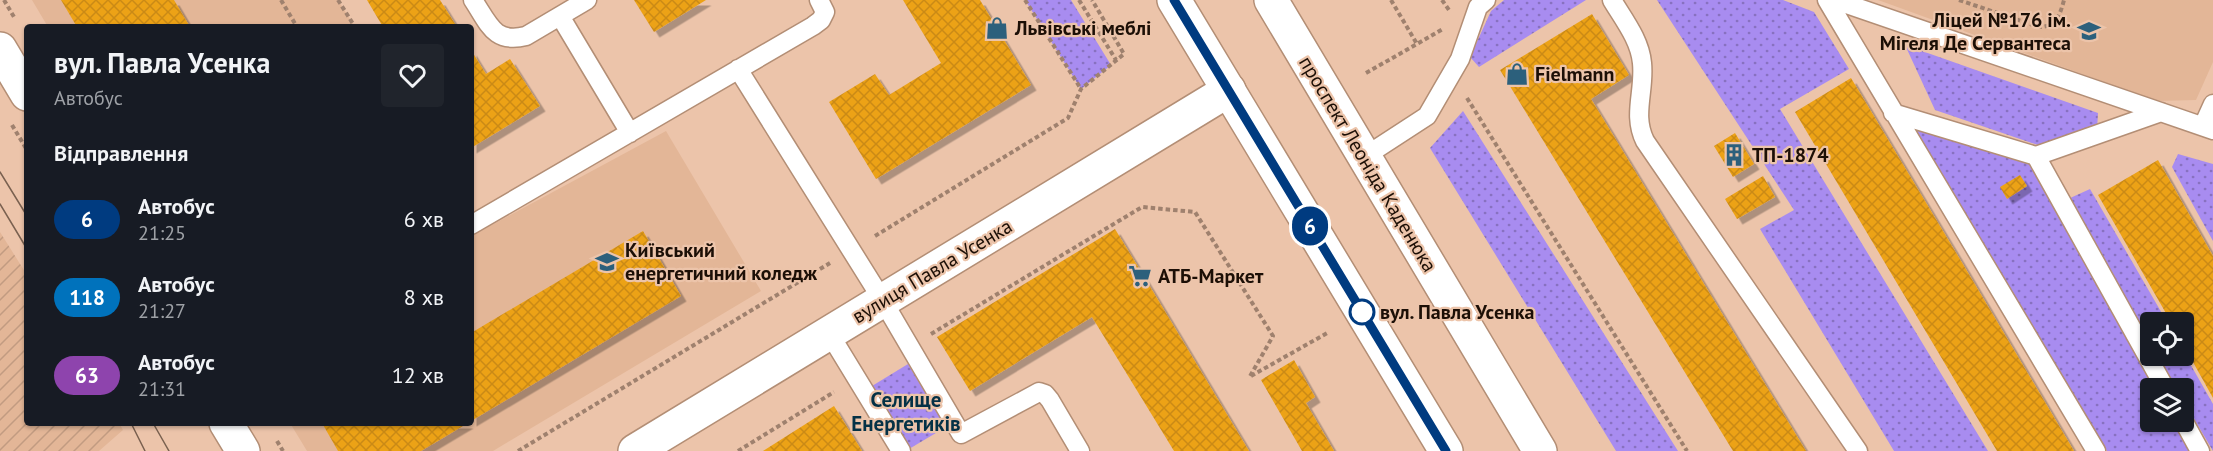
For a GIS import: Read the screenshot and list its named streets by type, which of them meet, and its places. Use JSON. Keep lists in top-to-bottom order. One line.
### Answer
{"streets":{"main road":["проспект Леоніда Каденюка","вулиця Павла Усенка"]},"districts":["Селище Енергетиків"],"places":{"shop":["Львівські меблі","Fielmann"],"school or university":["Ліцей №176 ім. Мігеля Де Сервантеса","Київський енергетичний коледж"],"building":["ТП-1874"],"supermarket":["АТБ-Маркет"],"other":["вул. Павла Усенка"]},"lines":["bus line 6"],"page":{"on_map":"6","heading":[["вул. Павла Усенка","Автобус"],"Відправлення"],"list":[{"mark":"6","name":"Автобус","note":"21:25","value":"6 хв"},{"mark":"118","name":"Автобус","note":"21:27","value":"8 хв"},{"mark":"63","name":"Автобус","note":"21:31","value":"12 хв"}]}}
